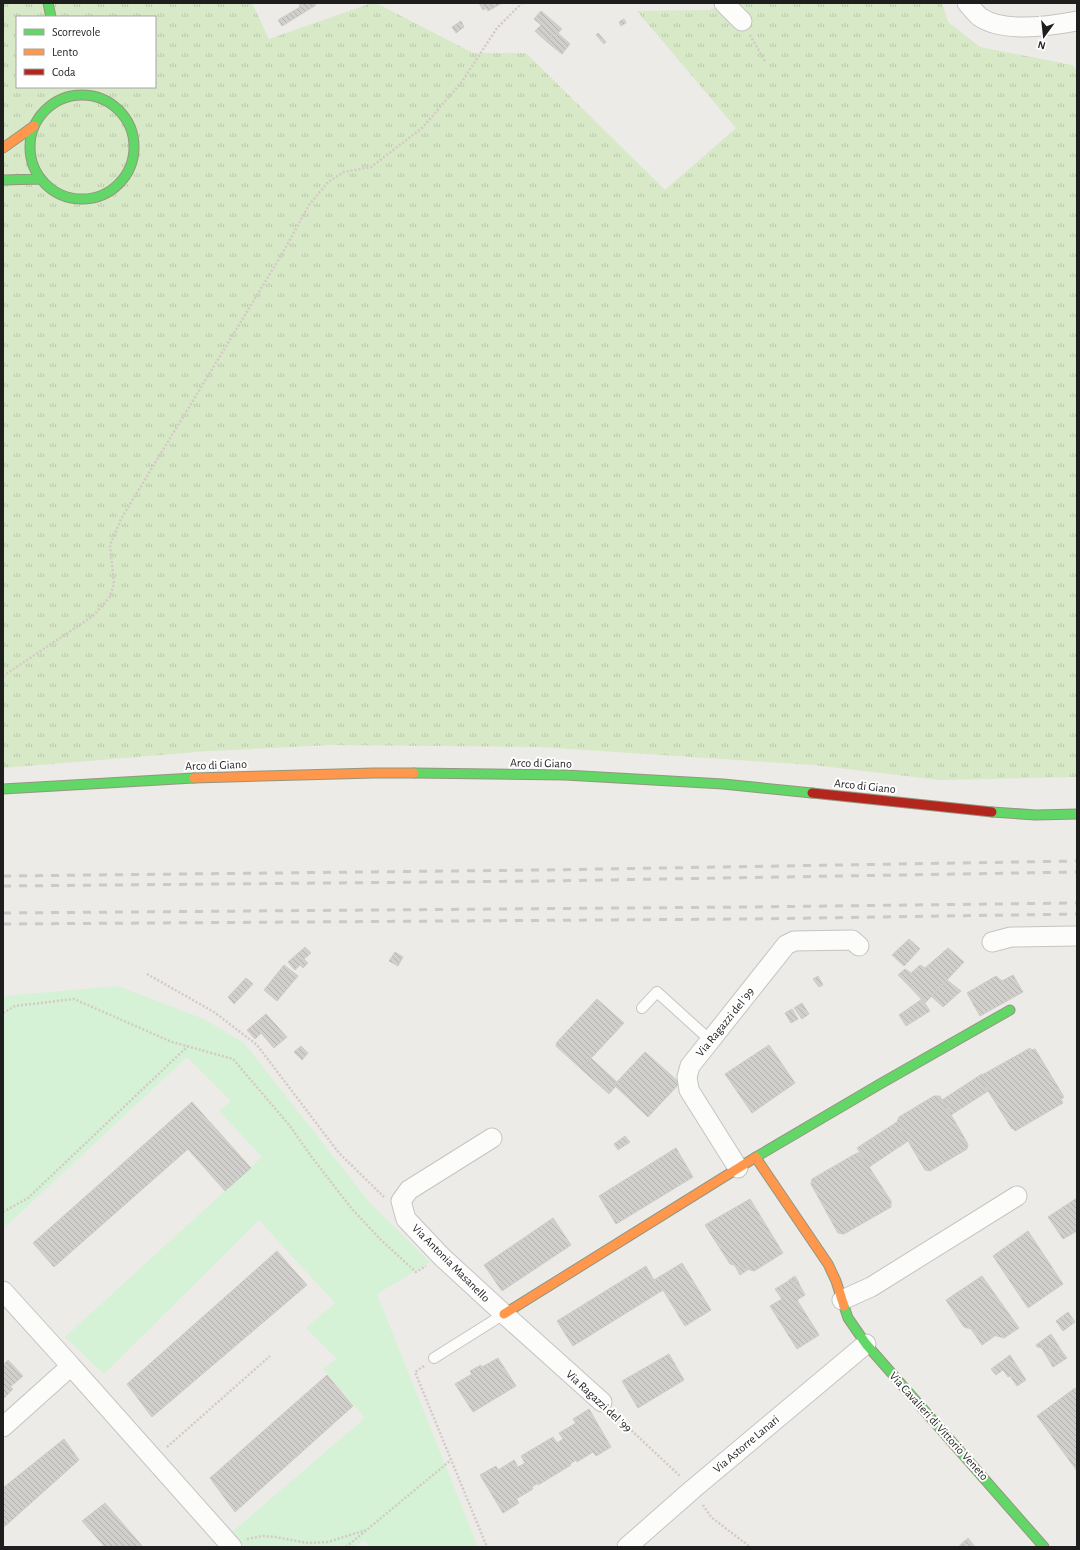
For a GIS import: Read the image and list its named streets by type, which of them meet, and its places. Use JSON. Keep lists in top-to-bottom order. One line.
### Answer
{"streets":{"street":["Arco di Giano","Via Ragazzi del '99","Via Antonia Masanello","Via Cavalieri di Vittorio Veneto","Via Astorre Lanari"]},"crossings":[["Via Ragazzi del '99","Via Antonia Masanello"],["Via Ragazzi del '99","Via Astorre Lanari"],["Via Cavalieri di Vittorio Veneto","Via Astorre Lanari"]],"legend":["Scorrevole","Lento","Coda"],"north":"bottom"}
